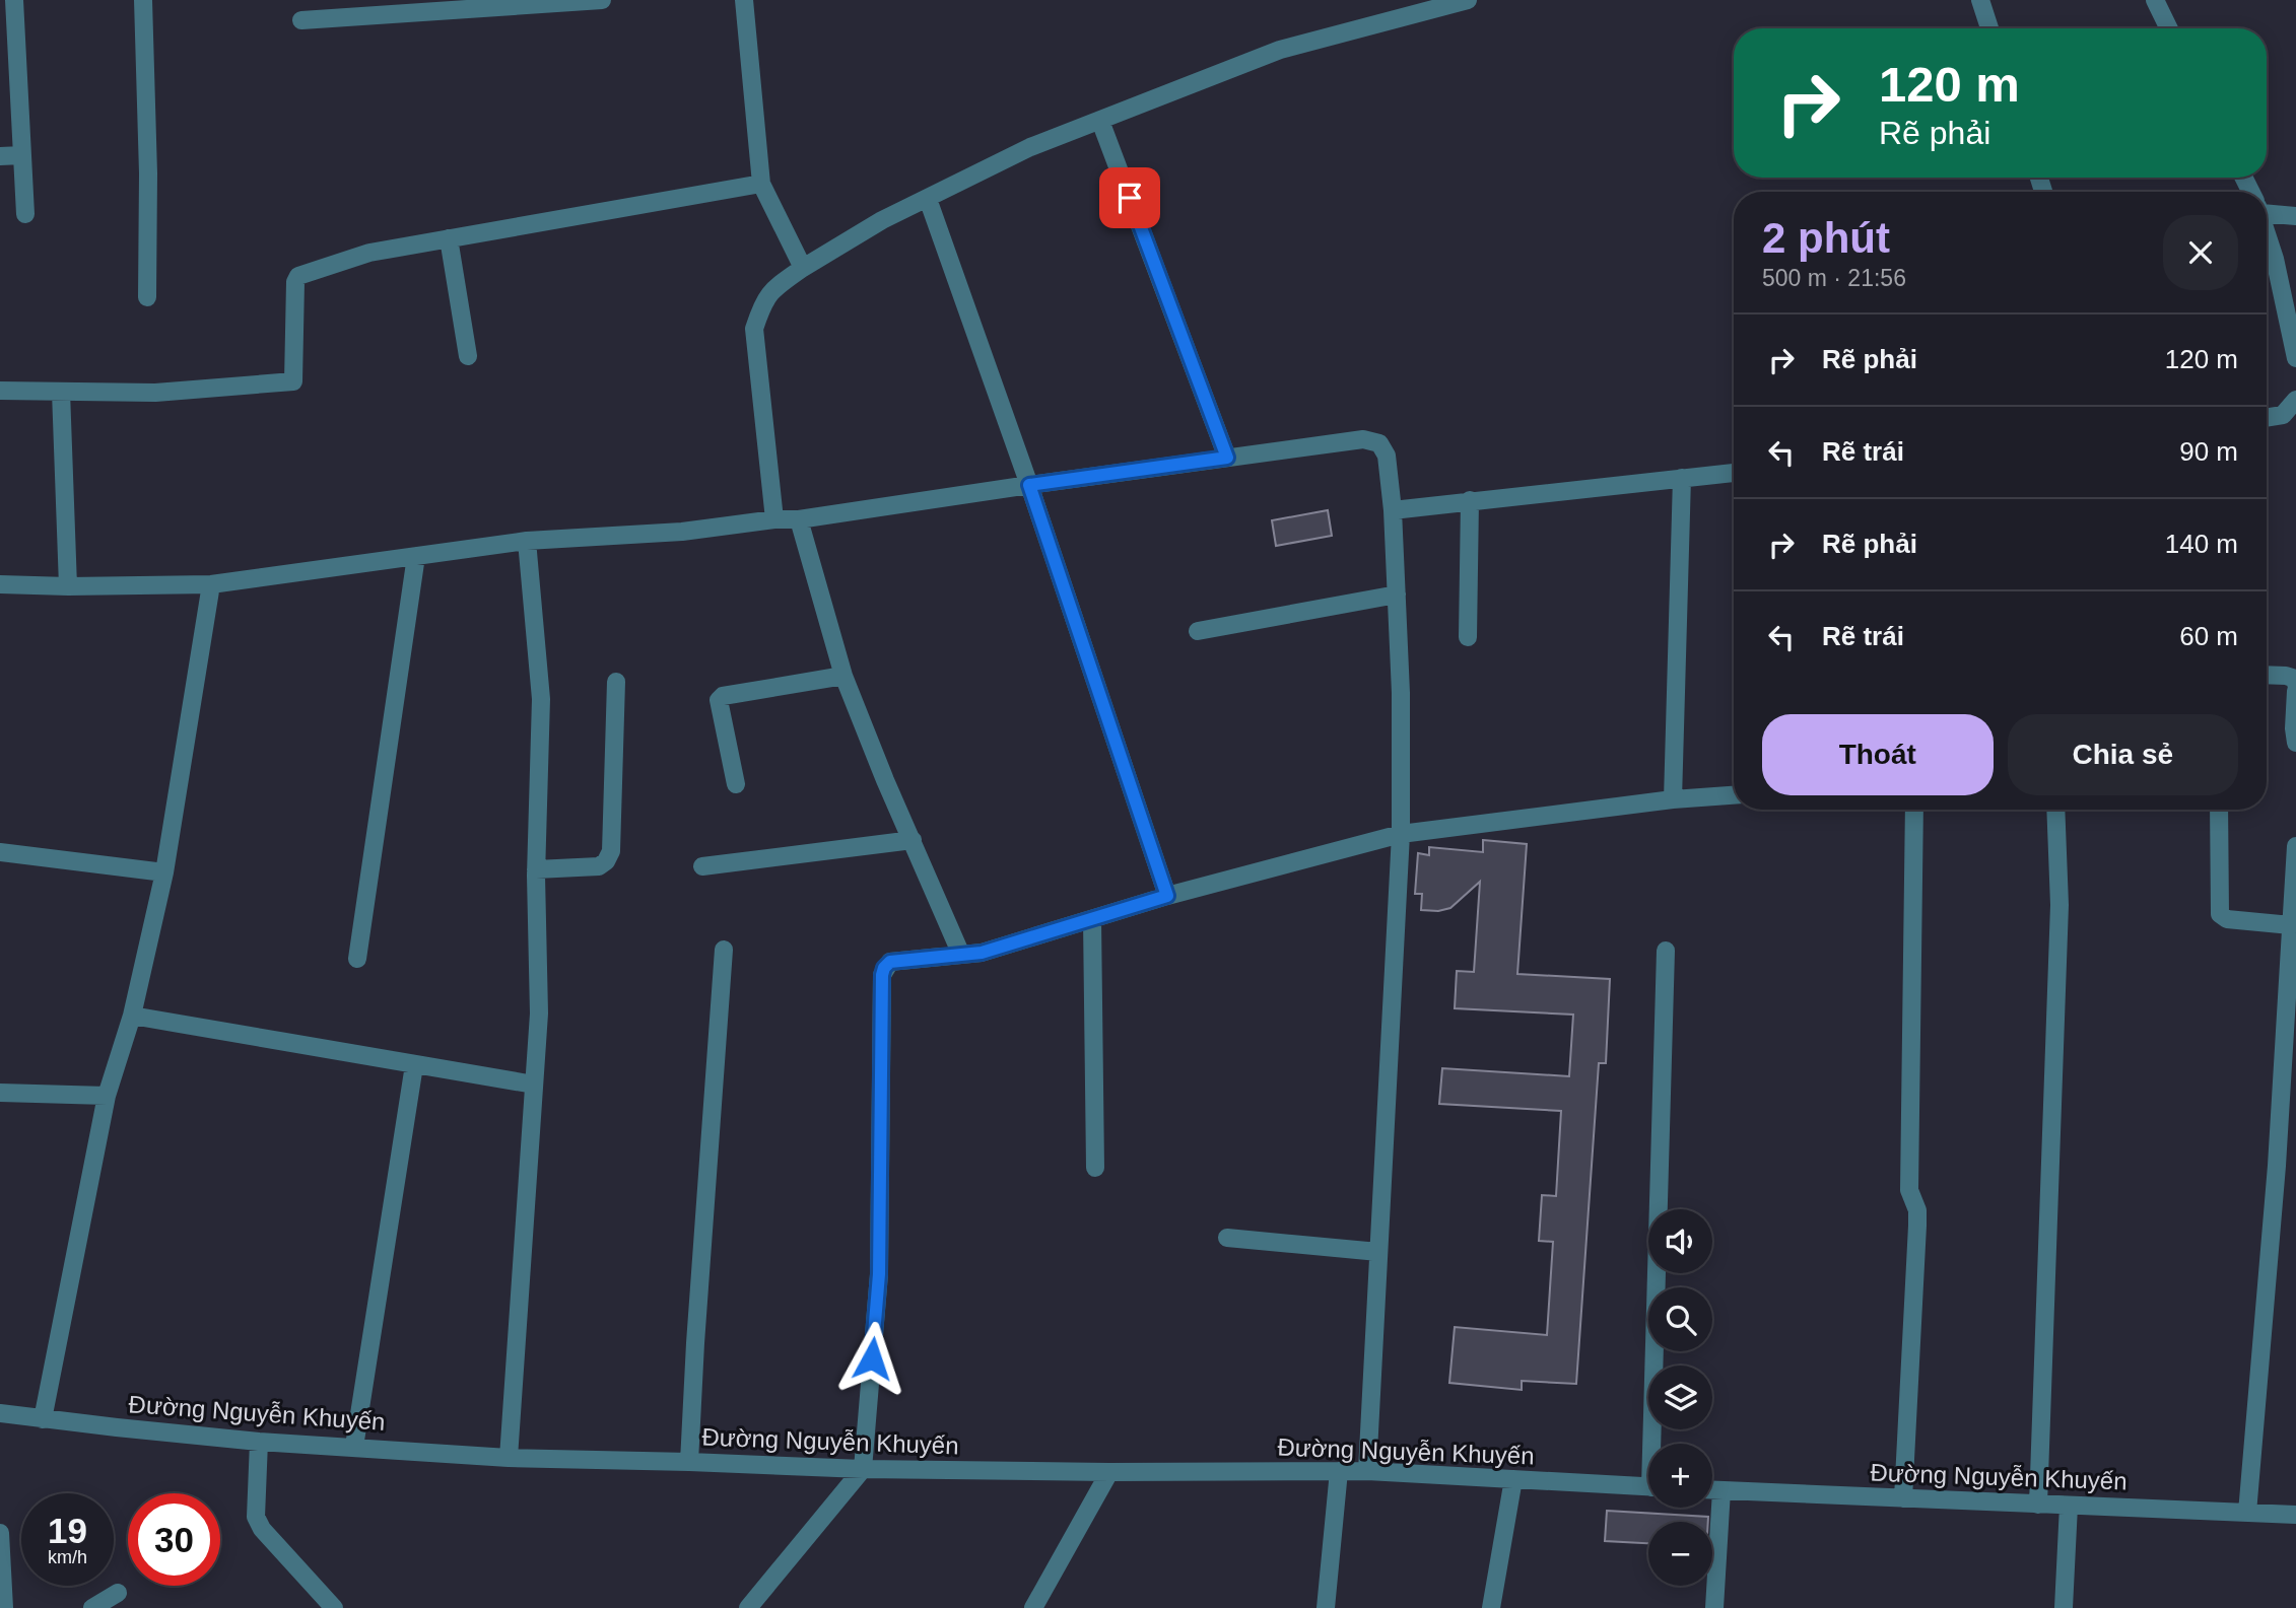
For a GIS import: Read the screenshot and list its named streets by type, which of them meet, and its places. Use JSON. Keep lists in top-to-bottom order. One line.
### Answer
{"streets":{"street":["Đường Nguyễn Khuyến"]},"page":{"turn":["120 m","Rẽ phải"],"heading":["2 phút","500 m · 21:56"],"list":[{"name":"Rẽ phải","value":"120 m"},{"name":"Rẽ trái","value":"90 m"},{"name":"Rẽ phải","value":"140 m"},{"name":"Rẽ trái","value":"60 m"}],"buttons":["Thoát","Chia sẻ"],"map_buttons":["+","−"],"speed":"19 km/h","limit":"30"}}
